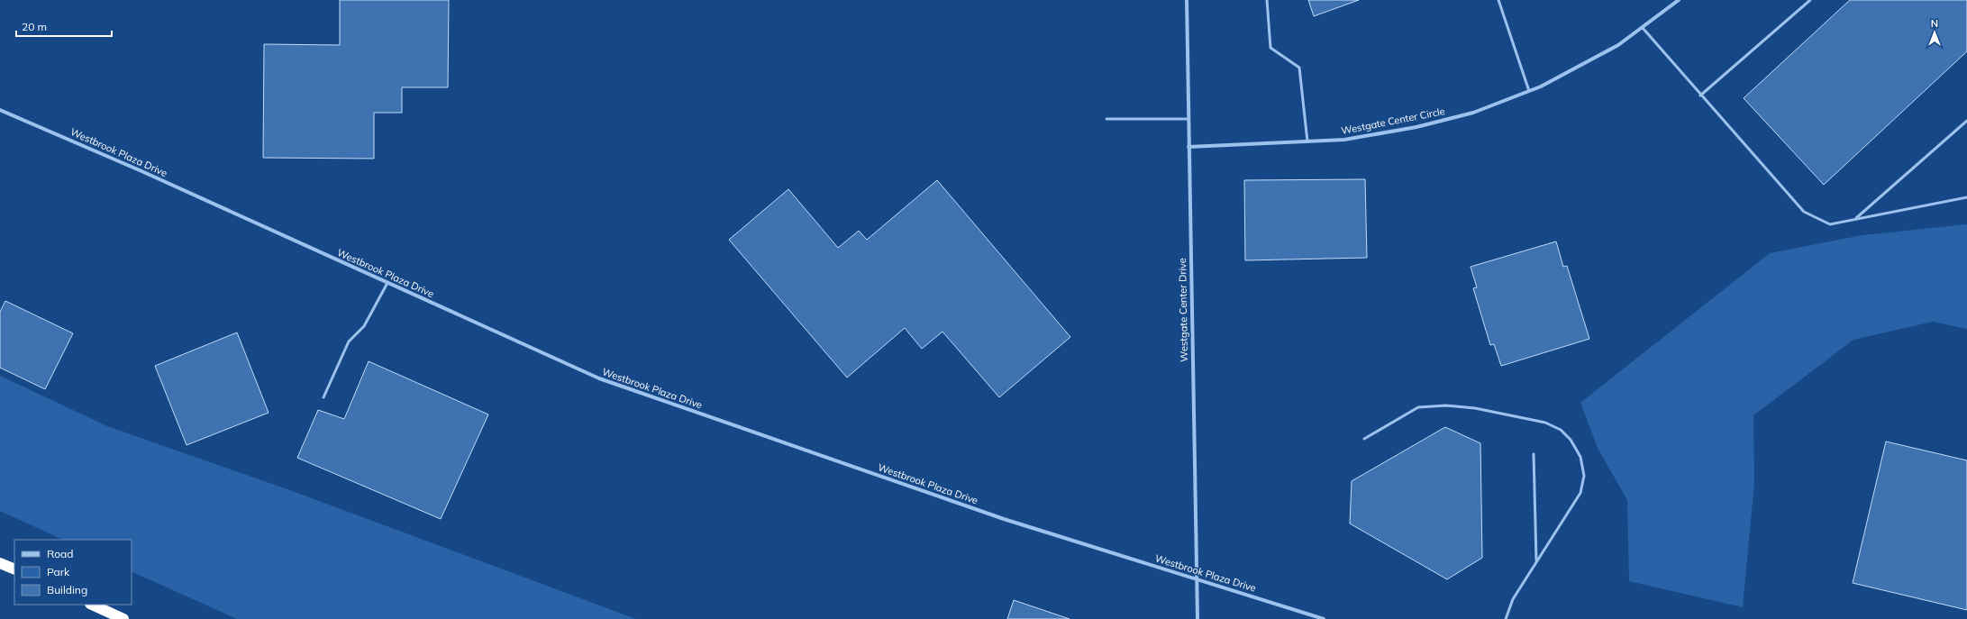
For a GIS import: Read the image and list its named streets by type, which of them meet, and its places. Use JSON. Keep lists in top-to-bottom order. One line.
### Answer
{"streets":{"street":["Westgate Center Circle","Westbrook Plaza Drive","Westgate Center Drive"]},"crossings":[["Westgate Center Circle","Westgate Center Drive"],["Westbrook Plaza Drive","Westgate Center Drive"]],"legend":["Road","Park","Building"],"scale_bar":"20 m","north":"top"}
